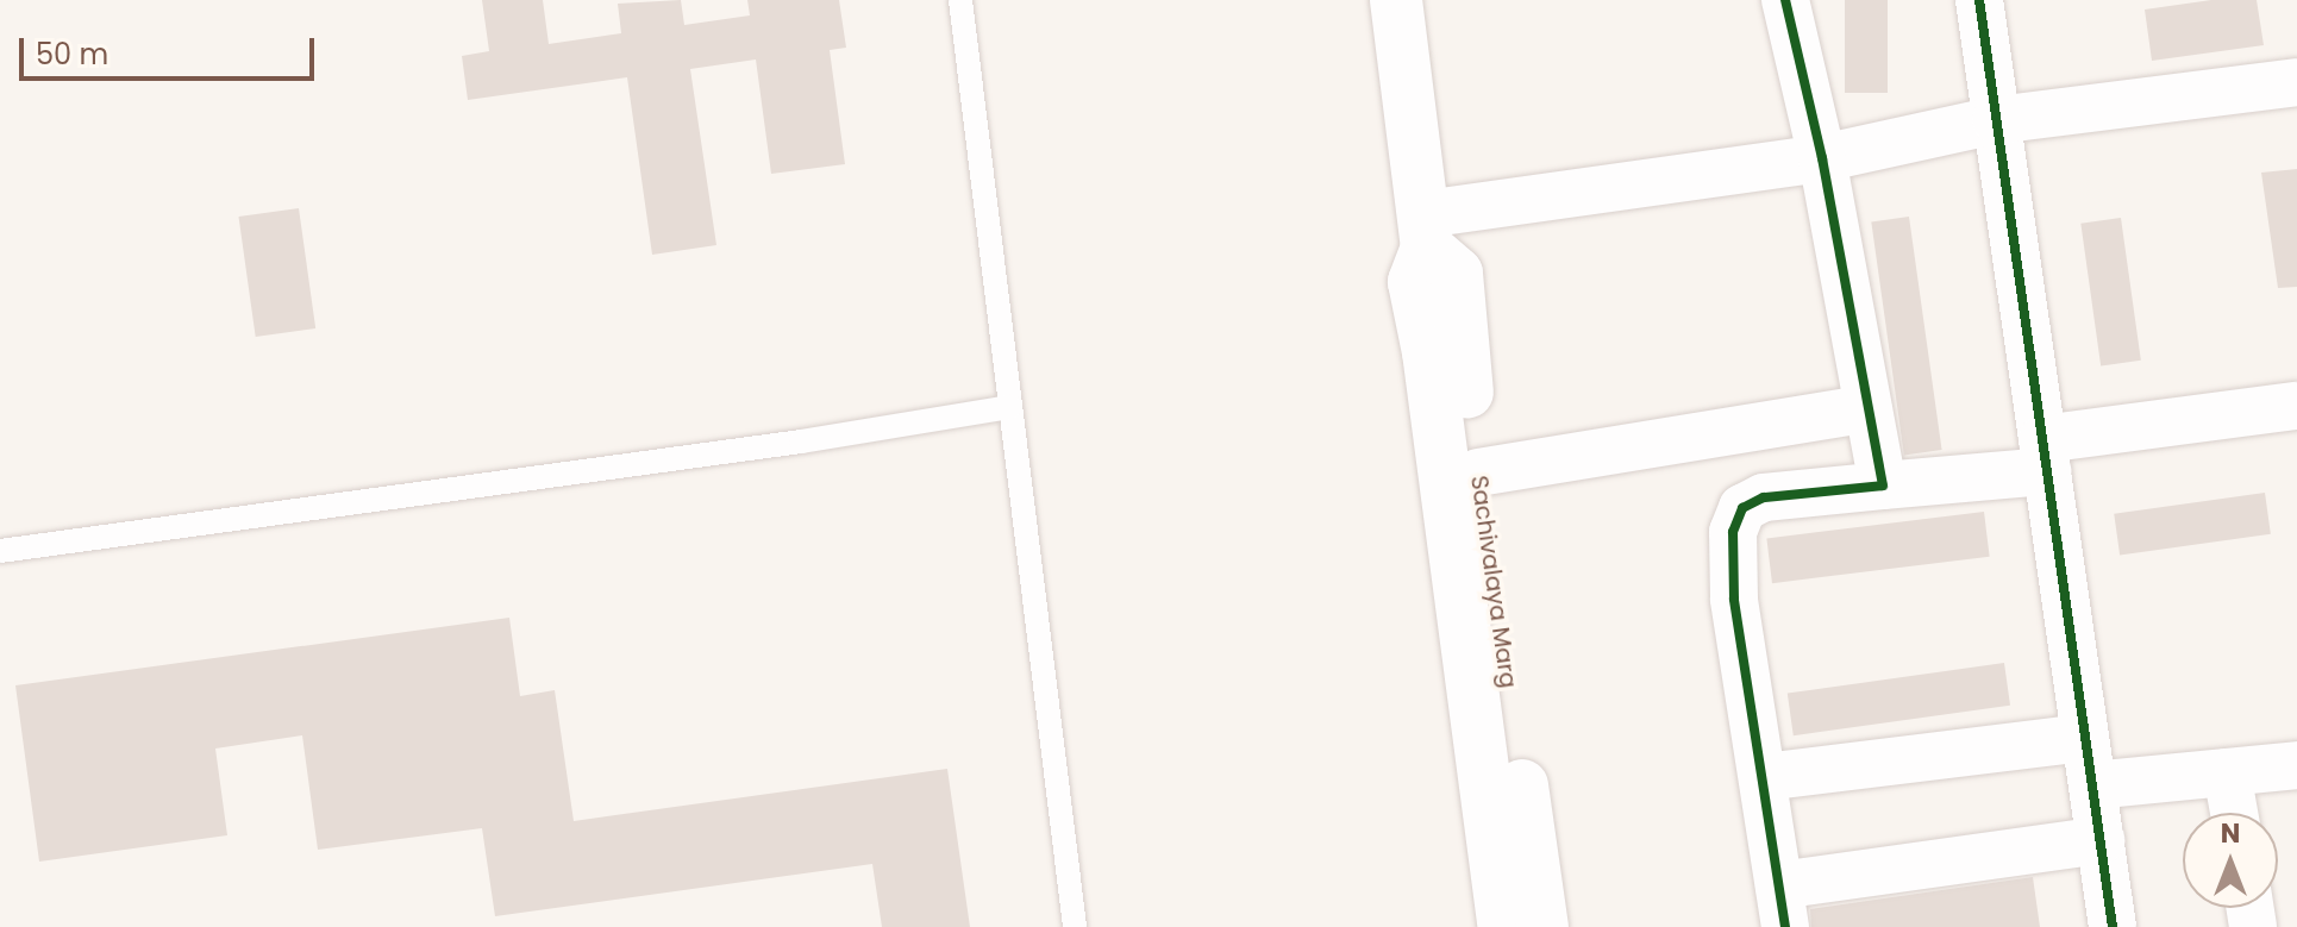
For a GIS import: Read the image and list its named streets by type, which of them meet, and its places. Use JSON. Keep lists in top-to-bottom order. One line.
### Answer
{"streets":{"main road":["Sachivalaya Marg"]},"scale_bar":"50 m","north":"top"}
